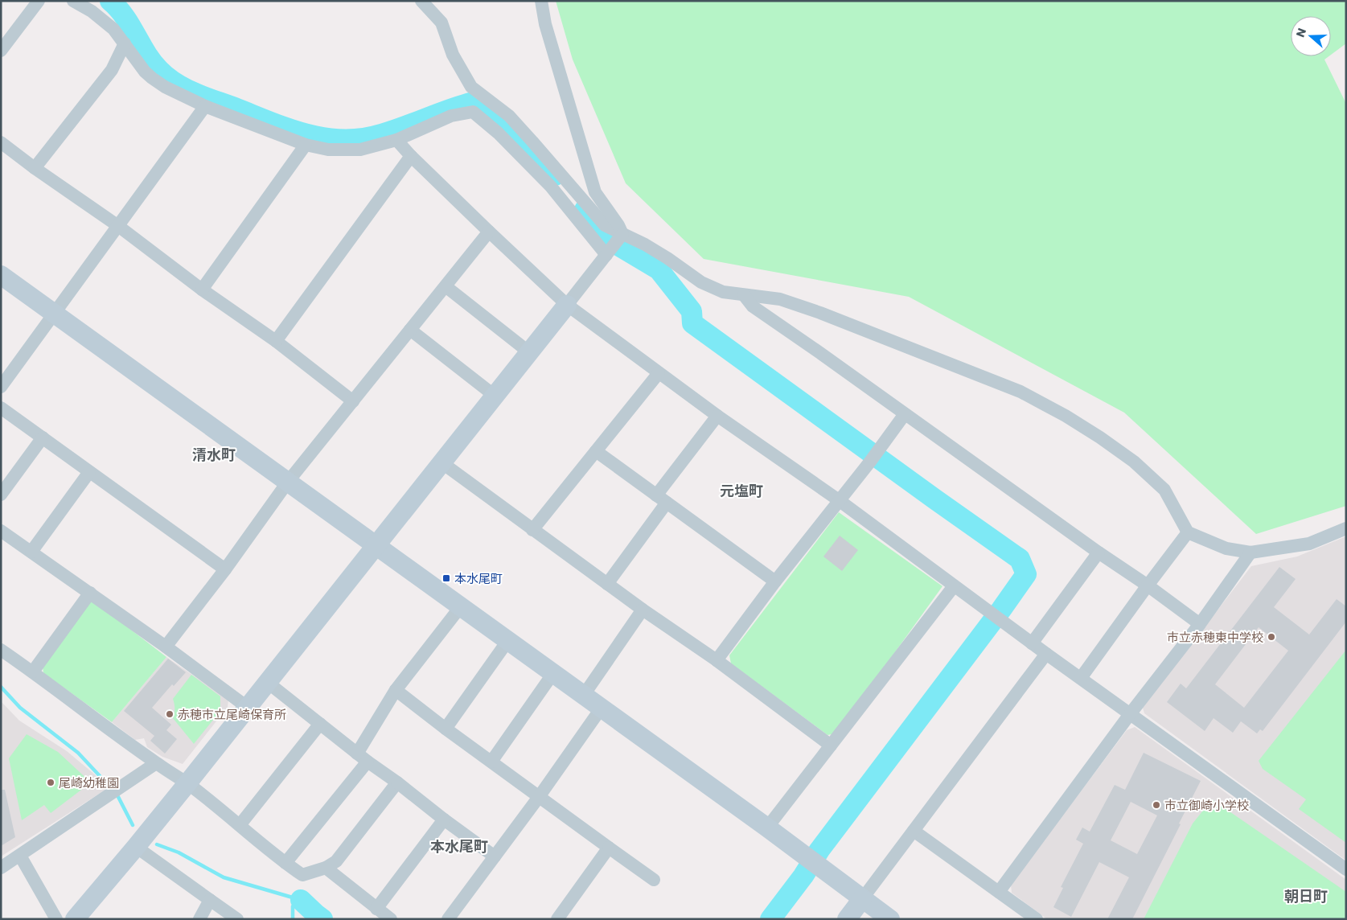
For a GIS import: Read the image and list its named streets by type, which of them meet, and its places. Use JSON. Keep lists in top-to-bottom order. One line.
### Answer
{"districts":["清水町","元塩町","本水尾町","朝日町"],"places":{"transit":["本水尾町"],"other":["市立赤穂東中学校","赤穂市立尾崎保育所","尾崎幼稚園","市立御崎小学校"]},"north":"left"}
